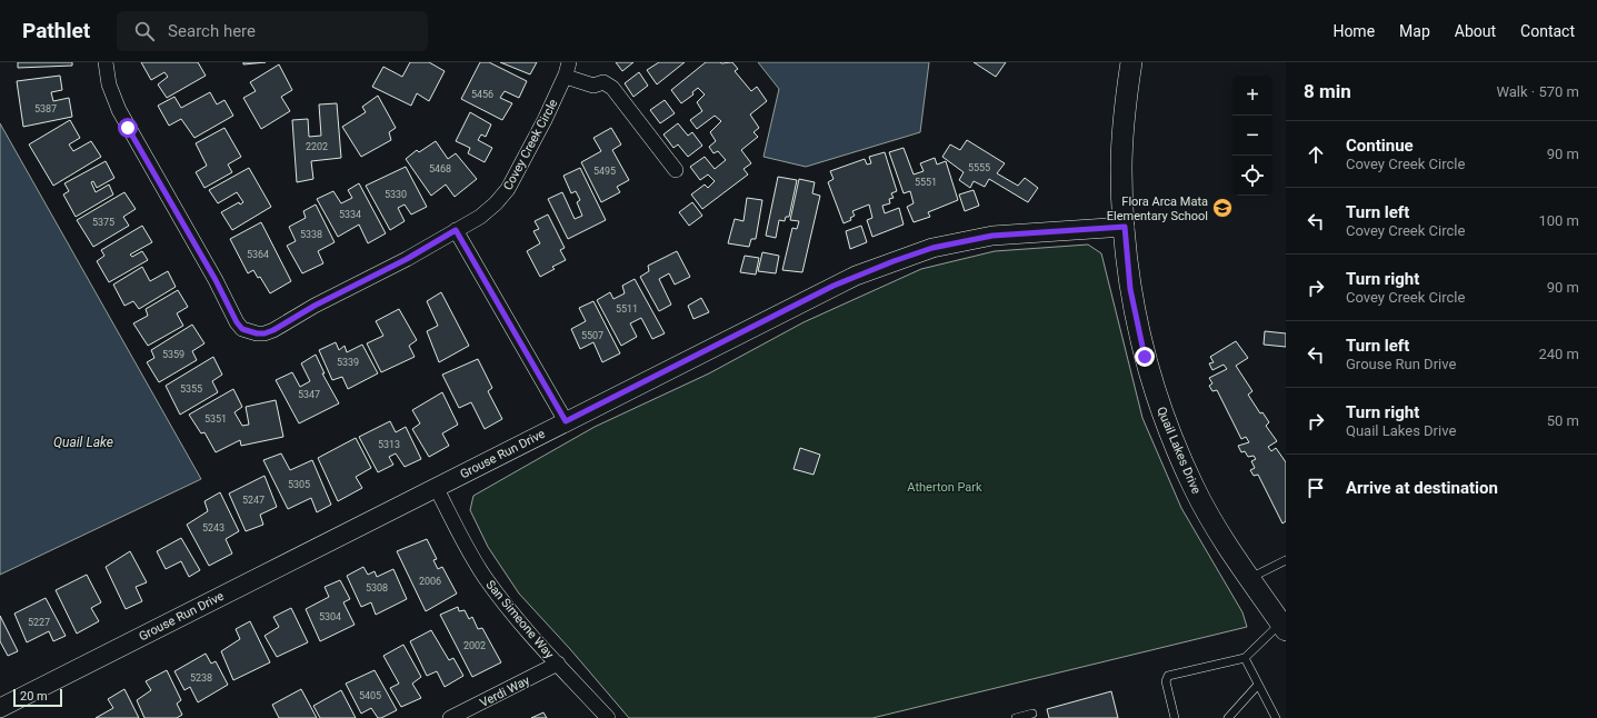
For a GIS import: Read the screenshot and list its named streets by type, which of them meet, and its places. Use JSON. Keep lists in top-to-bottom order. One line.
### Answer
{"streets":{"main road":["Quail Lakes Drive"],"street":["Covey Creek Circle","Grouse Run Drive","San Simeone Way","Verdi Way"]},"crossings":[["Quail Lakes Drive","Grouse Run Drive"],["Grouse Run Drive","San Simeone Way"],["San Simeone Way","Verdi Way"]],"water":["Quail Lake"],"parks":["Atherton Park"],"places":{"school or university":["Flora Arca Mata Elementary School"]},"house_numbers":["5456","5387","2202","5555","5468","5495","5551","5330","5334","5375","5338","5364","5511","5507","5359","5339","5355","5347","5351","5313","5305","5247","5243","2006","5308","5304","5227","2002","5238","5405"],"scale_bar":"20 m","page":{"header":"Pathlet","search":"Search here","nav":["Home","Map","About","Contact"],"heading":["8 min","Walk · 570 m"],"map_buttons":["+","−"],"list":[["Continue","Covey Creek Circle","90 m"],["Turn left","Covey Creek Circle","100 m"],["Turn right","Covey Creek Circle","90 m"],["Turn left","Grouse Run Drive","240 m"],["Turn right","Quail Lakes Drive","50 m"],"Arrive at destination"],"scale":"20 m"}}
